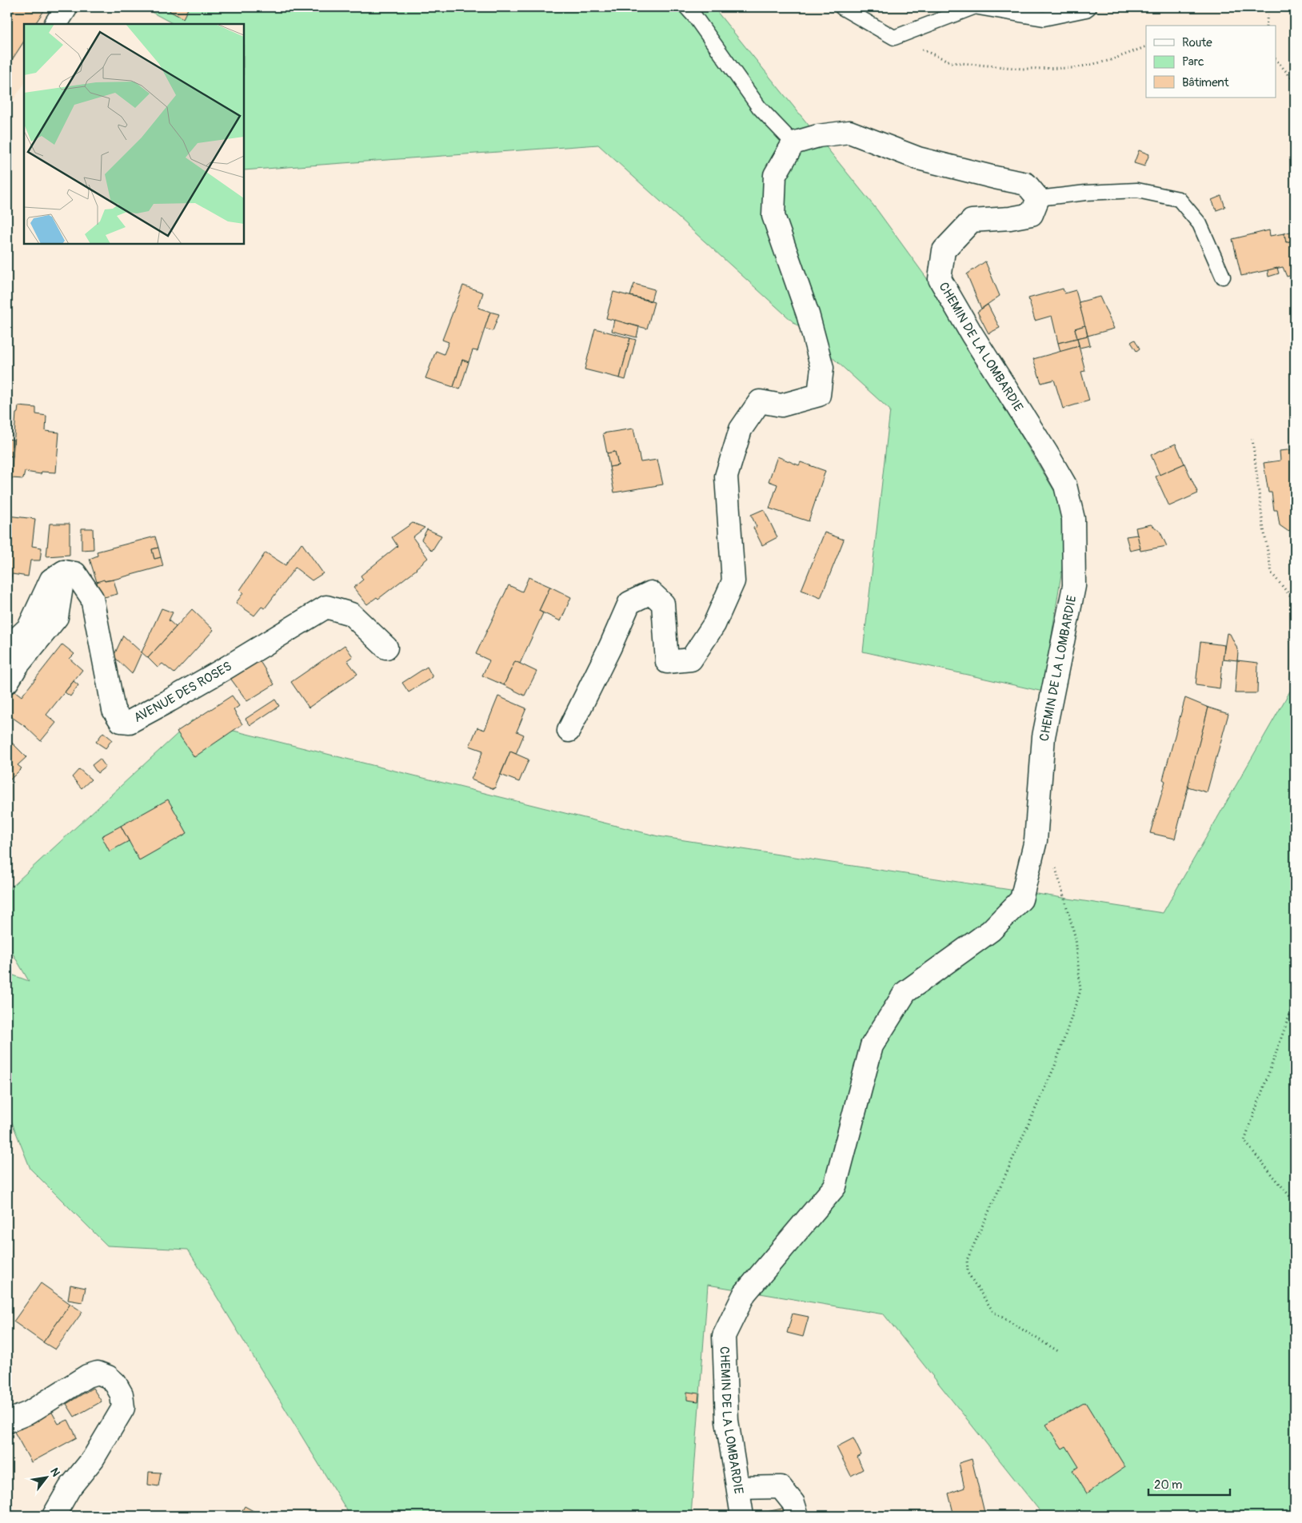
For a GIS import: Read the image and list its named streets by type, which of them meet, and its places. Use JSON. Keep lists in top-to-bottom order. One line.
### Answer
{"streets":{"street":["CHEMIN DE LA LOMBARDIE","AVENUE DES ROSES"]},"legend":["Route","Parc","Bâtiment"],"scale_bar":"20 m","north":"top right"}
